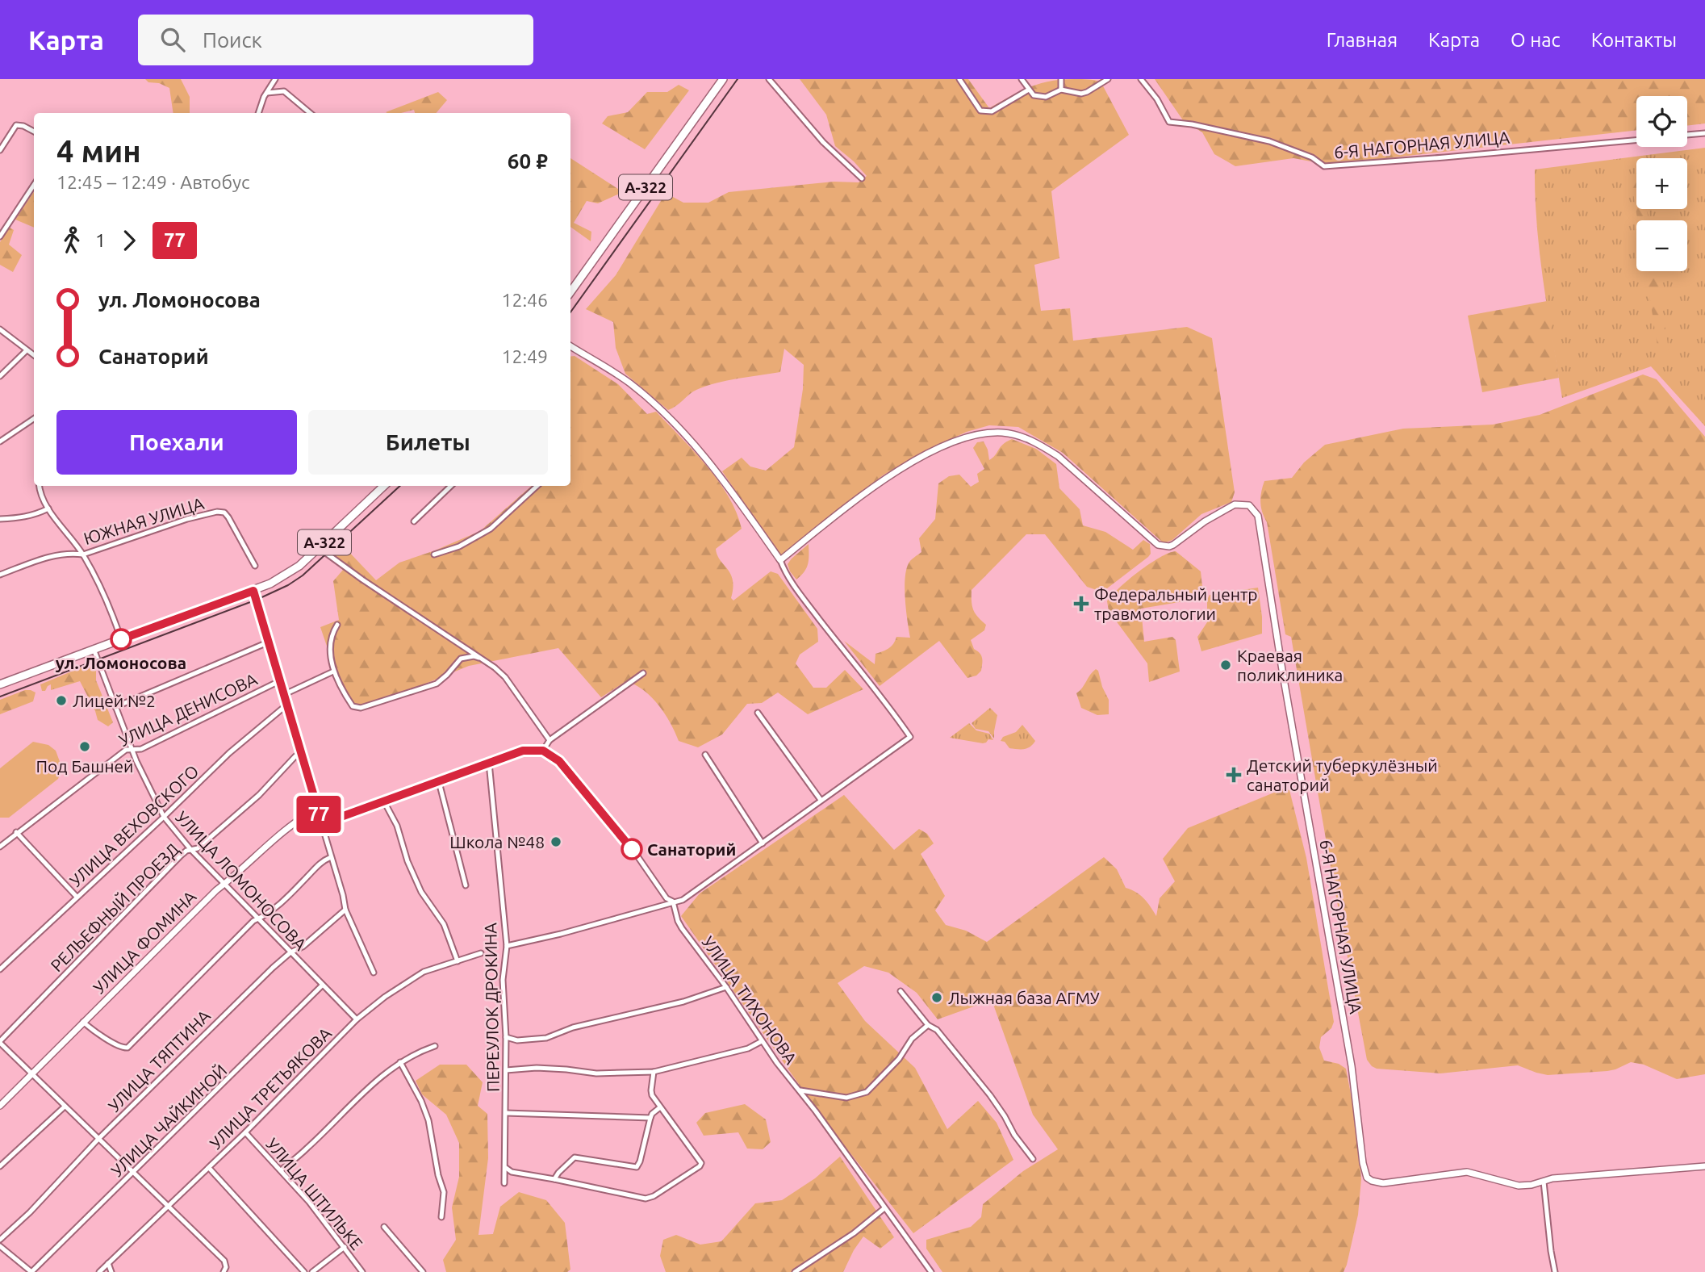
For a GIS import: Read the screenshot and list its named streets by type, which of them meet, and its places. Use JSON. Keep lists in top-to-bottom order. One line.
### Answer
{"streets":{"highway":["А-322"],"street":["6-Я НАГОРНАЯ УЛИЦА","ЮЖНАЯ УЛИЦА","УЛИЦА ДЕНИСОВА","УЛИЦА ВЕХОВСКОГО","УЛИЦА ЛОМОНОСОВА","РЕЛЬЕФНЫЙ ПРОЕЗД","УЛИЦА ФОМИНА","УЛИЦА ТИХОНОВА","ПЕРЕУЛОК ДРОКИНА","УЛИЦА ТЯПТИНА","УЛИЦА ТРЕТЬЯКОВА","УЛИЦА ЧАЙКИНОЙ","УЛИЦА ШТИЛЬКЕ"]},"crossings":[["А-322","УЛИЦА ЛОМОНОСОВА"],["УЛИЦА ДЕНИСОВА","УЛИЦА ЛОМОНОСОВА"],["УЛИЦА ВЕХОВСКОГО","УЛИЦА ЛОМОНОСОВА"],["УЛИЦА ЛОМОНОСОВА","РЕЛЬЕФНЫЙ ПРОЕЗД"],["УЛИЦА ЛОМОНОСОВА","УЛИЦА ФОМИНА"],["УЛИЦА ЛОМОНОСОВА","УЛИЦА ТЯПТИНА"],["УЛИЦА ЛОМОНОСОВА","УЛИЦА ТРЕТЬЯКОВА"],["УЛИЦА ЛОМОНОСОВА","УЛИЦА ЧАЙКИНОЙ"],["УЛИЦА ТРЕТЬЯКОВА","УЛИЦА ШТИЛЬКЕ"]],"places":{"health":["Федеральный центр травмотологии","Детский туберкулёзный санаторий"],"other":["ул. Ломоносова","Краевая поликлиника","Лицей №2","Под Башней","Школа №48","Санаторий","Лыжная база АГМУ"]},"lines":["bus line 77"],"page":{"header":"Карта","search":"Поиск","nav":["Главная","Карта","О нас","Контакты"],"on_map":"77","map_buttons":["+","−"],"heading":["4 мин","12:45 – 12:49 · Автобус","60 ₽"],"legs":["1","77"],"list":[{"name":"ул. Ломоносова","value":"12:46"},{"name":"Санаторий","value":"12:49"}],"buttons":["Поехали","Билеты"]}}
